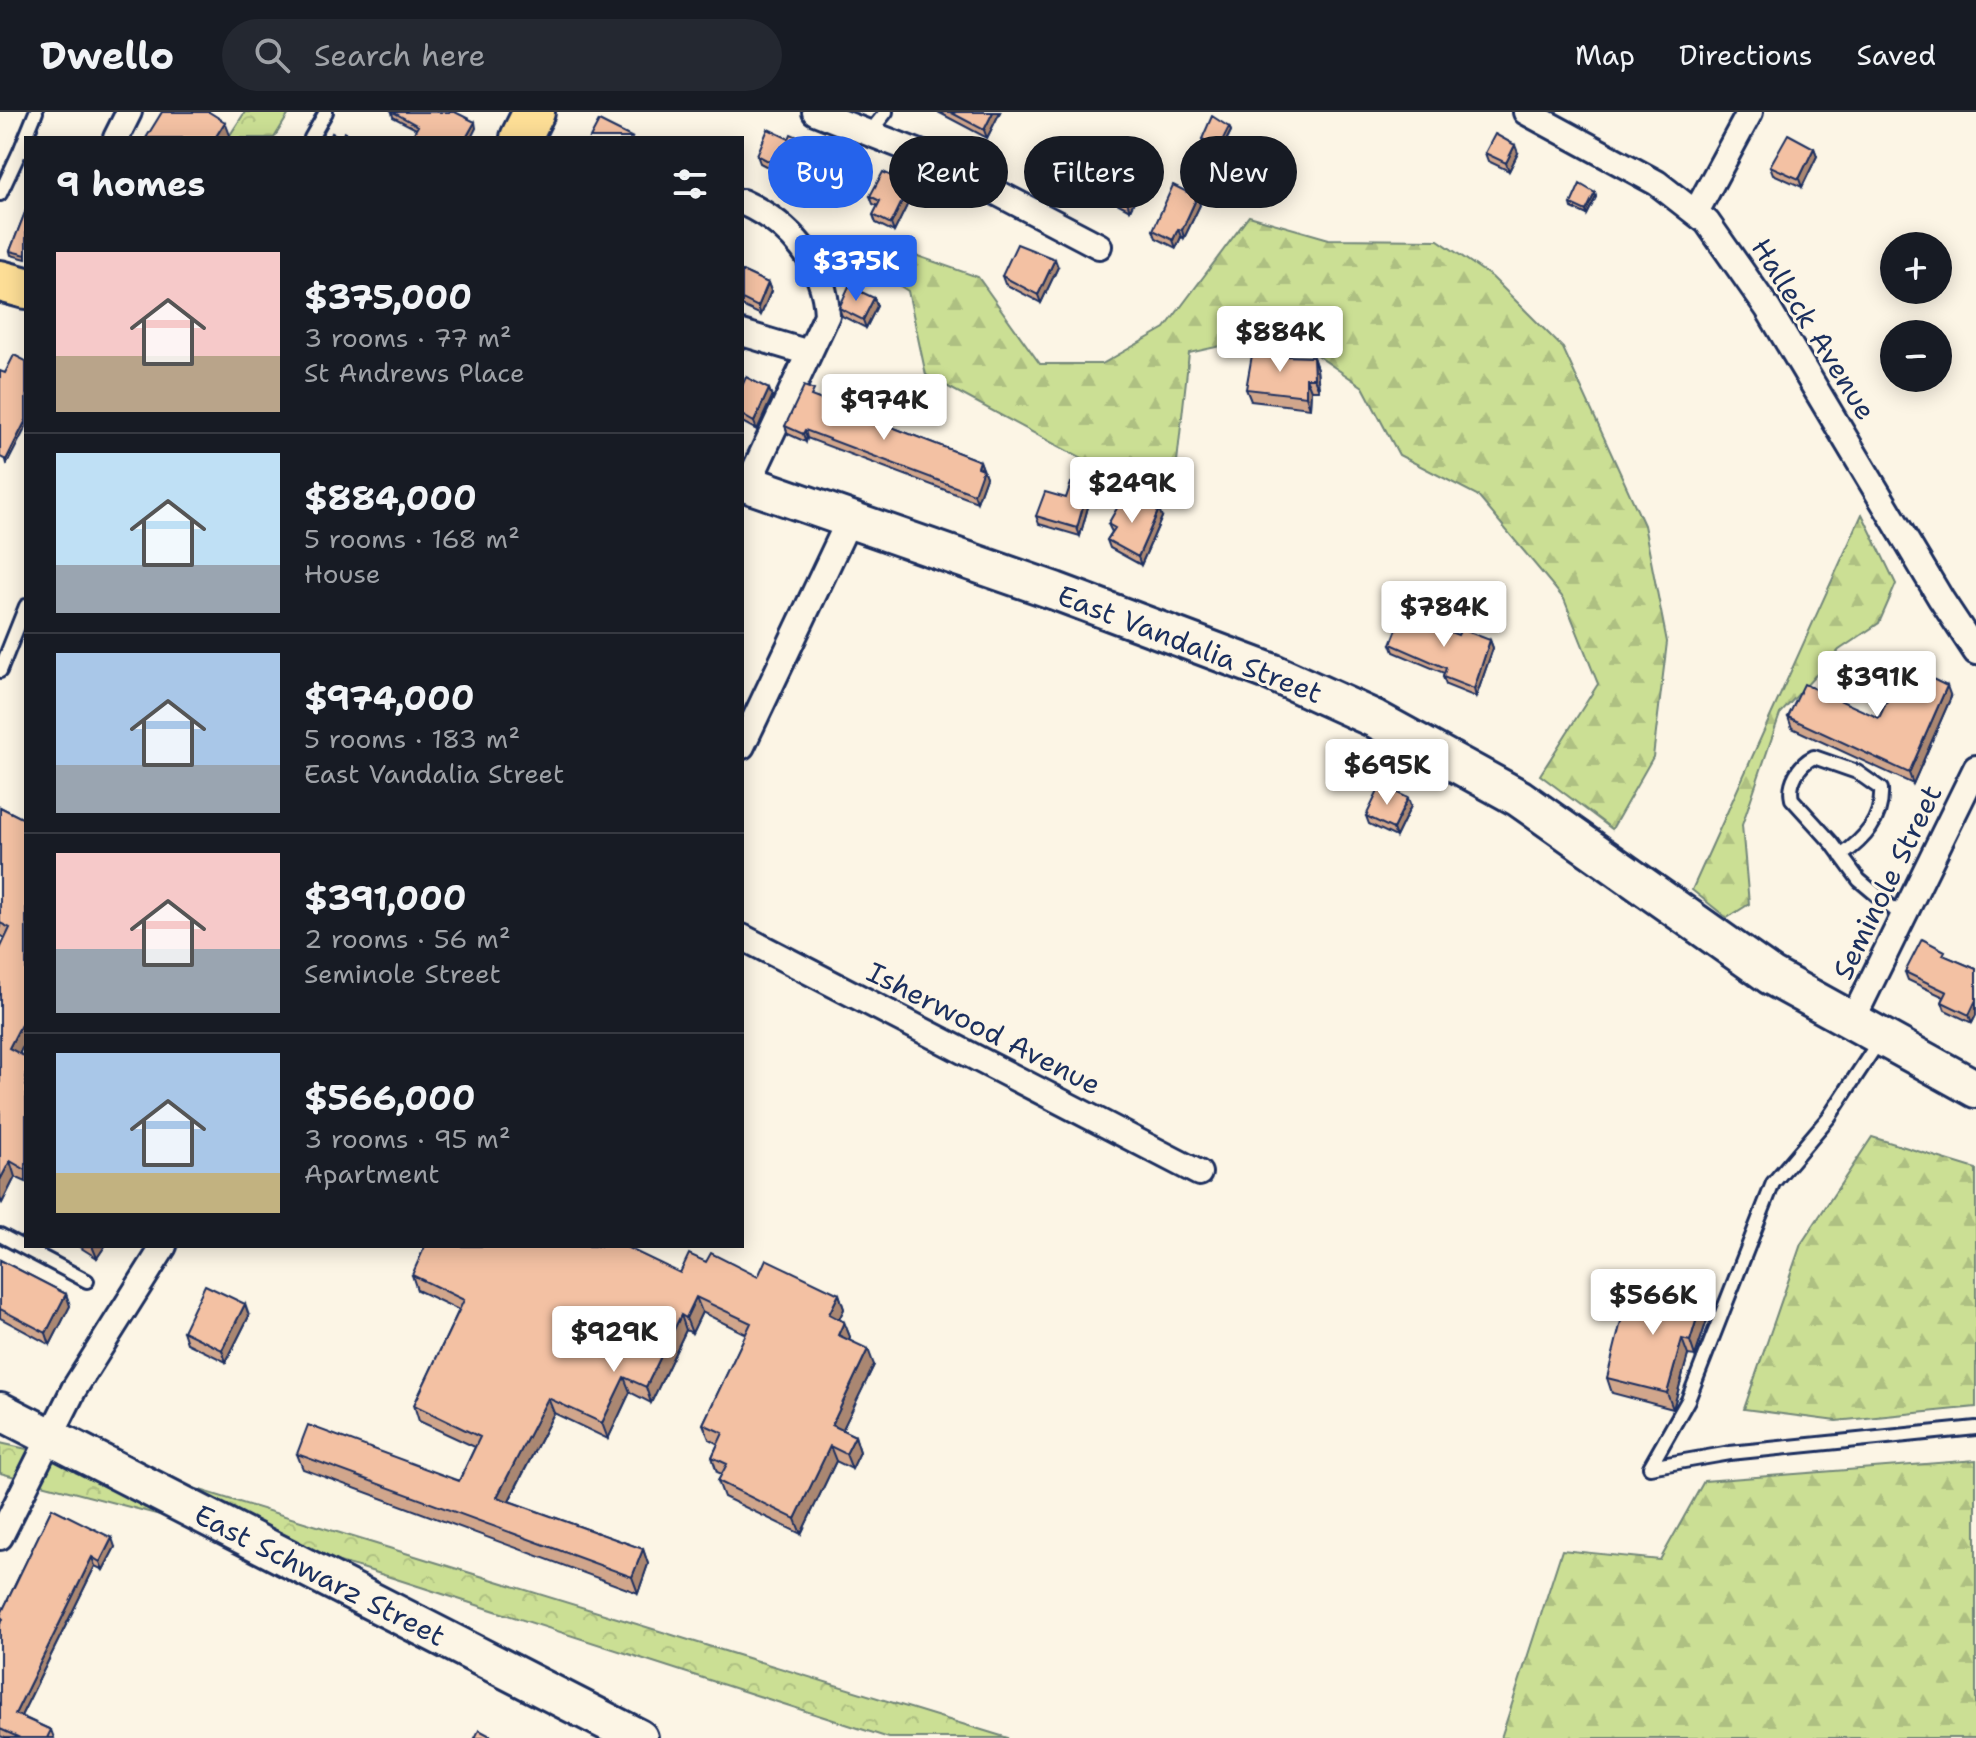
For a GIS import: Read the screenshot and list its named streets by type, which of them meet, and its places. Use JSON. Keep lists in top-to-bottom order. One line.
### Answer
{"streets":{"main road":["East Vandalia Street","East Schwarz Street"],"street":["Halleck Avenue","Seminole Street","Isherwood Avenue"]},"crossings":[["East Vandalia Street","Seminole Street"]],"page":{"header":"Dwello","search":"Search here","nav":["Map","Directions","Saved"],"chip":["Buy","Rent","Filters","New"],"heading":"9 homes","map_buttons":["+","−"],"list":[{"name":"$375,000","note":"3 rooms · 77 m² · St Andrews Place"},{"name":"$884,000","note":"5 rooms · 168 m² · House"},{"name":"$974,000","note":"5 rooms · 183 m² · East Vandalia Street"},{"name":"$391,000","note":"2 rooms · 56 m² · Seminole Street"},{"name":"$566,000","note":"3 rooms · 95 m² · Apartment"}],"price":["$375K","$884K","$974K","$249K","$784K","$391K","$695K","$566K","$929K"]}}
